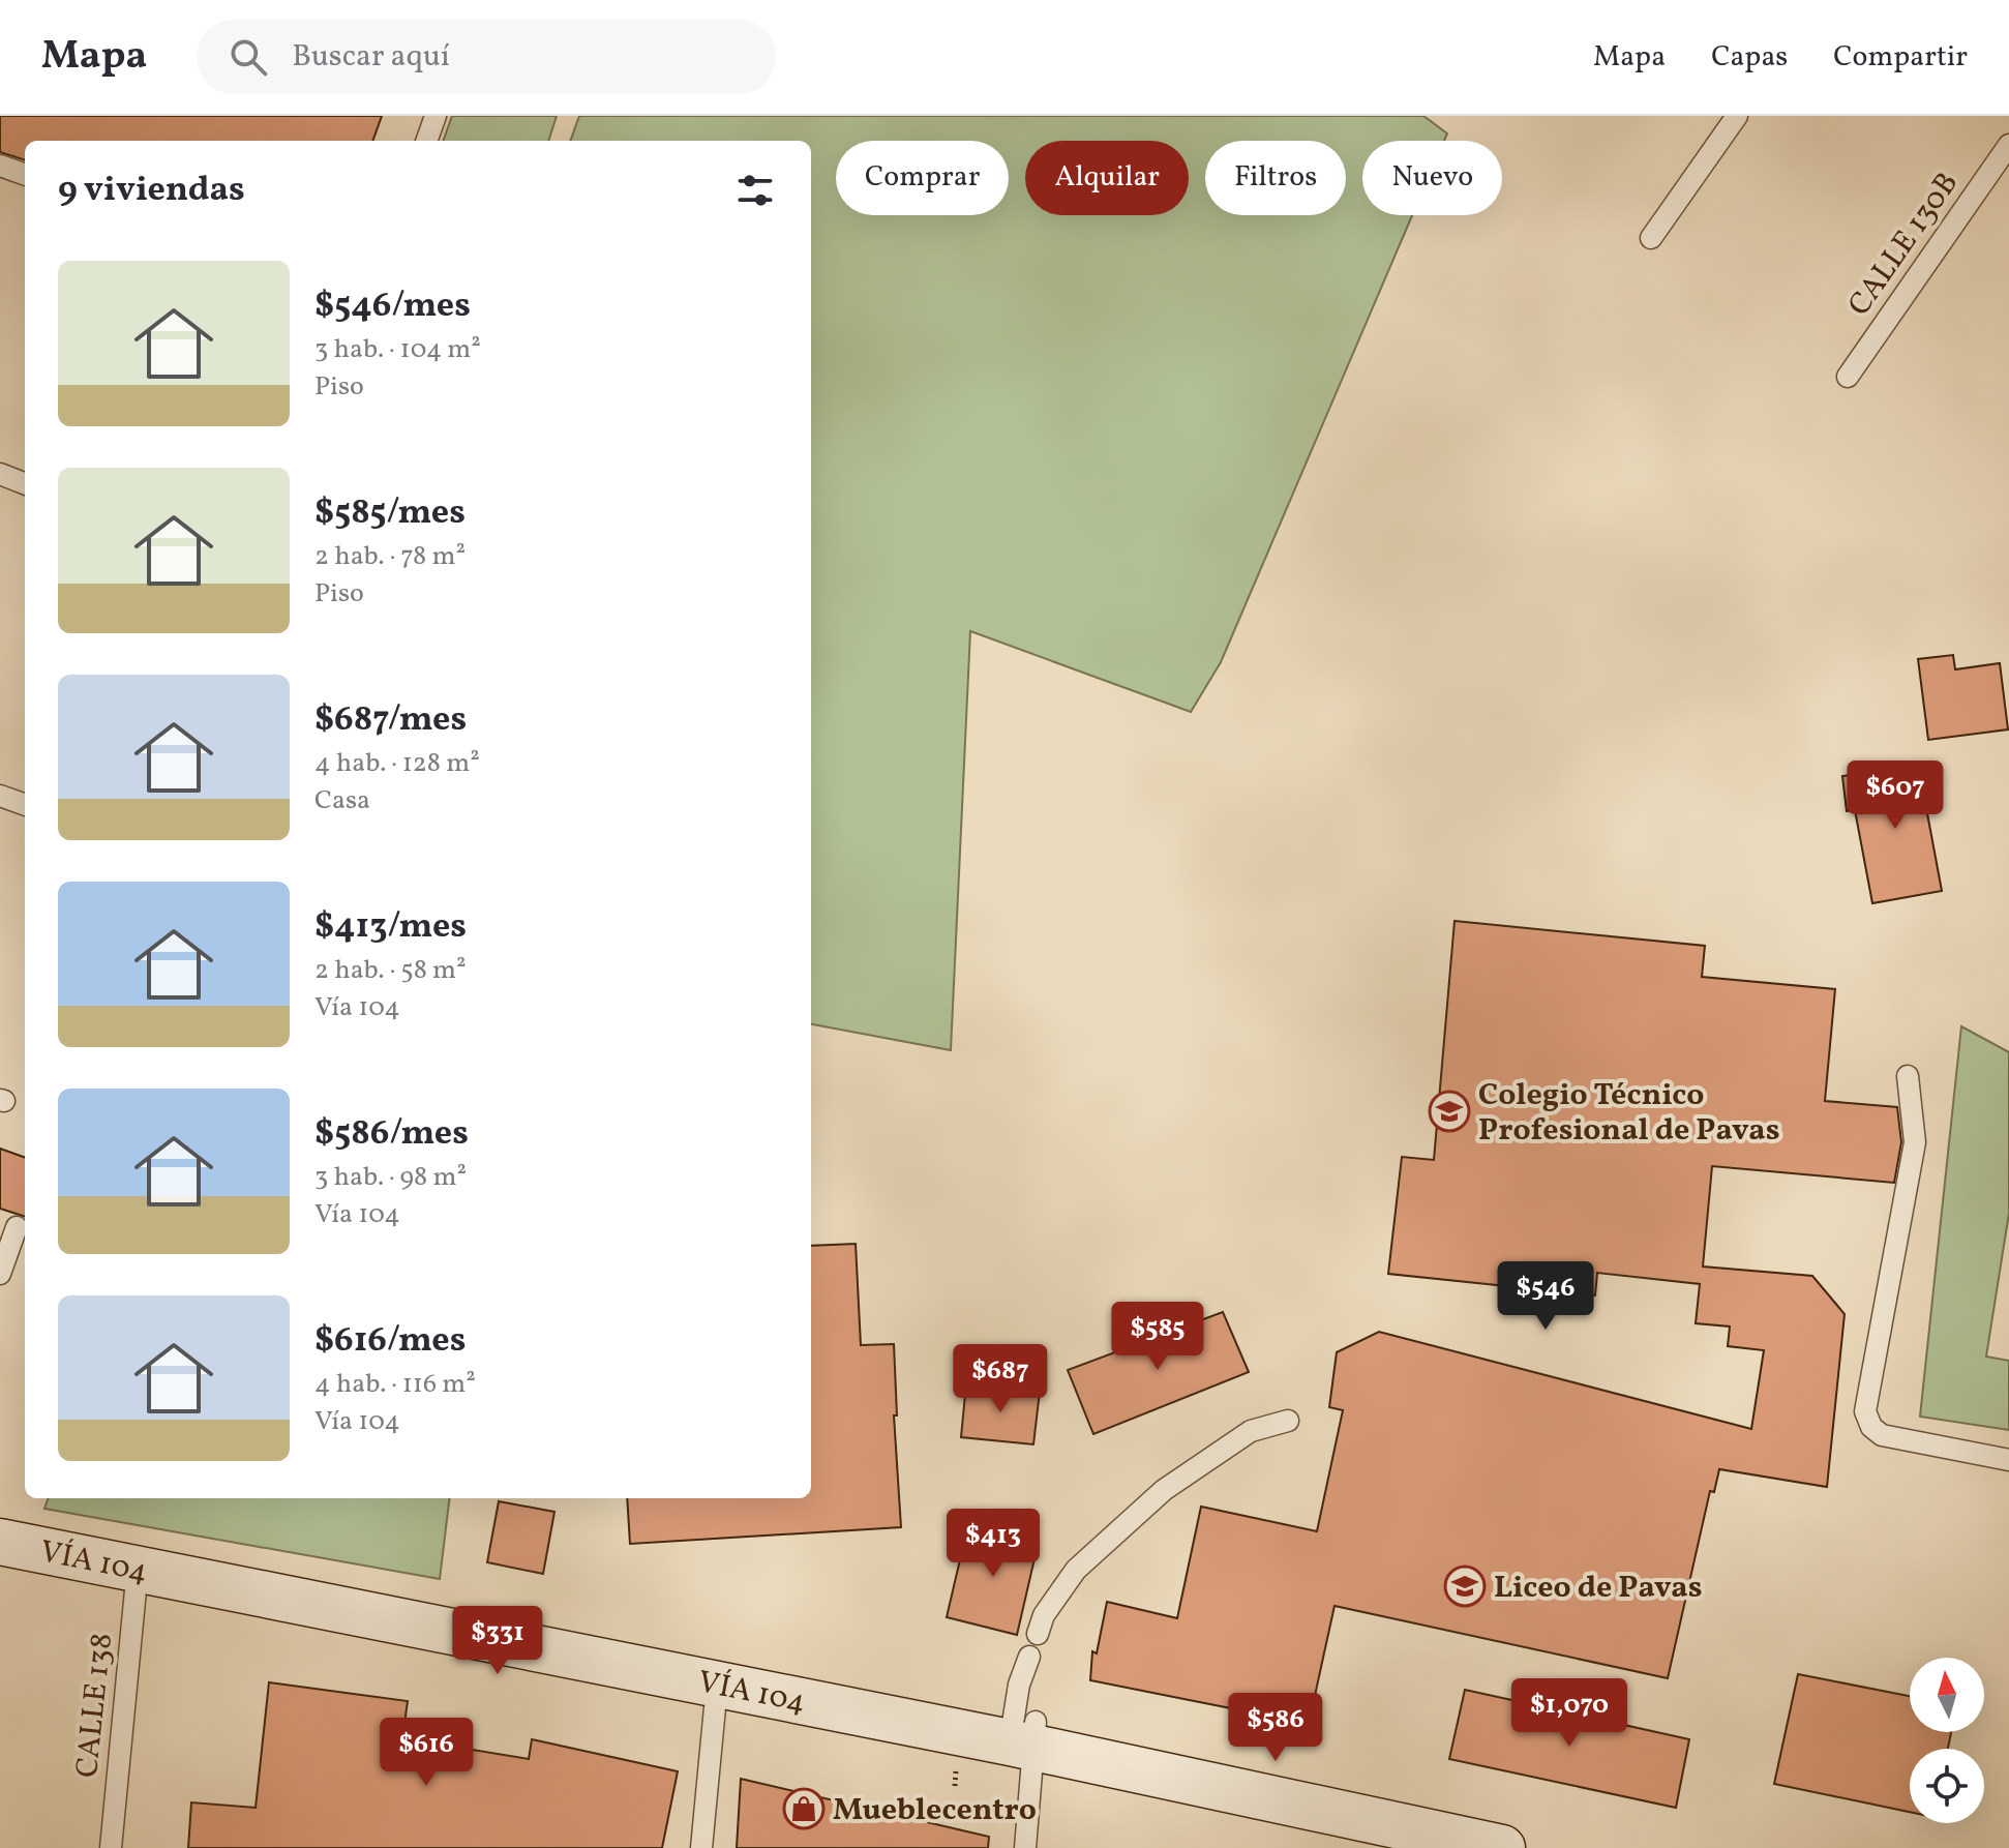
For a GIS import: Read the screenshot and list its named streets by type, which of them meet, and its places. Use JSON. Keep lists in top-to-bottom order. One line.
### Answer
{"streets":{"main road":["VÍA 104"],"lane":["CALLE 130B","CALLE 138"]},"crossings":[["VÍA 104","CALLE 138"]],"places":{"school or university":["Colegio Técnico Profesional de Pavas","Liceo de Pavas"],"shop":["Mueblecentro"]},"north":"top","page":{"header":"Mapa","search":"Buscar aquí","nav":["Mapa","Capas","Compartir"],"chip":["Comprar","Alquilar","Filtros","Nuevo"],"heading":"9 viviendas","list":[{"name":"$546/mes","note":"3 hab. · 104 m² · Piso"},{"name":"$585/mes","note":"2 hab. · 78 m² · Piso"},{"name":"$687/mes","note":"4 hab. · 128 m² · Casa"},{"name":"$413/mes","note":"2 hab. · 58 m² · Vía 104"},{"name":"$586/mes","note":"3 hab. · 98 m² · Vía 104"},{"name":"$616/mes","note":"4 hab. · 116 m² · Vía 104"}],"price":["$607","$546","$585","$687","$413","$331","$1,070","$586","$616"]}}
